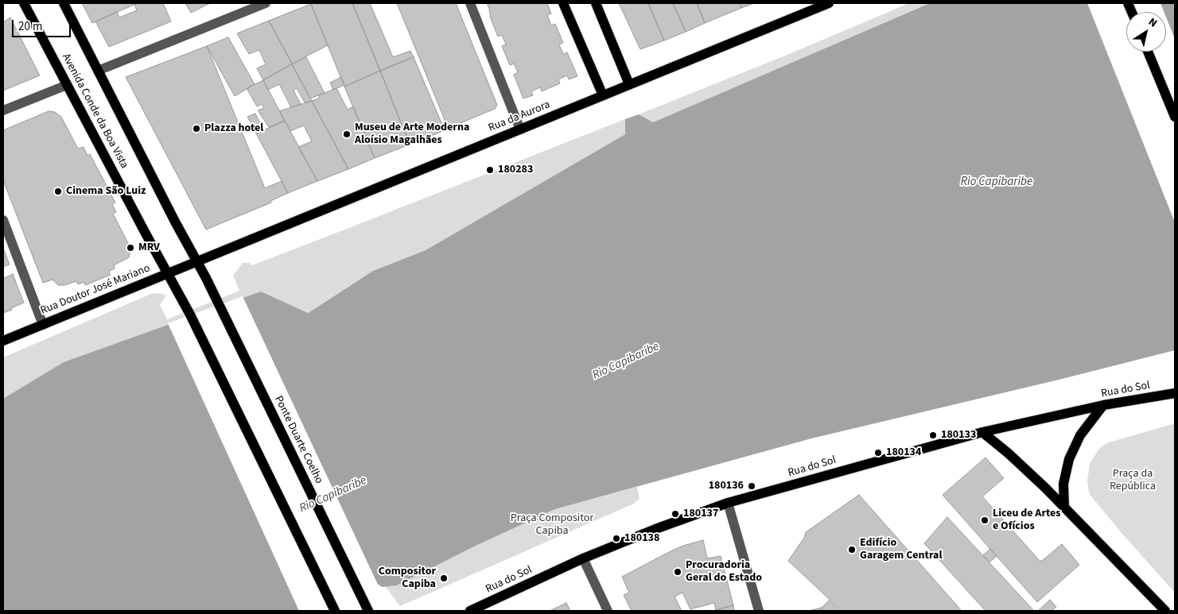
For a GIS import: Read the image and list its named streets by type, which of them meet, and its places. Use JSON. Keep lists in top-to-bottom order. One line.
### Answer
{"streets":{"main road":["Avenida Conde da Boa Vista","Rua da Aurora","Rua Doutor José Mariano","Rua do Sol","Ponte Duarte Coelho"]},"crossings":[["Avenida Conde da Boa Vista","Rua da Aurora"],["Avenida Conde da Boa Vista","Rua Doutor José Mariano"],["Avenida Conde da Boa Vista","Ponte Duarte Coelho"],["Rua da Aurora","Rua Doutor José Mariano"]],"water":["Rio Capibaribe"],"parks":["Praça da República","Praça Compositor Capiba"],"places":["Plazza hotel","Museu de Arte Moderna Aloísio Magalhães","180283","Cinema São Luiz","MRV","180133","180134","180136","180137","Liceu de Artes e Ofícios","180138","Edifício Garagem Central","Procuradoria Geral do Estado","Compositor Capiba"],"scale_bar":"20 m","north":"top right"}
